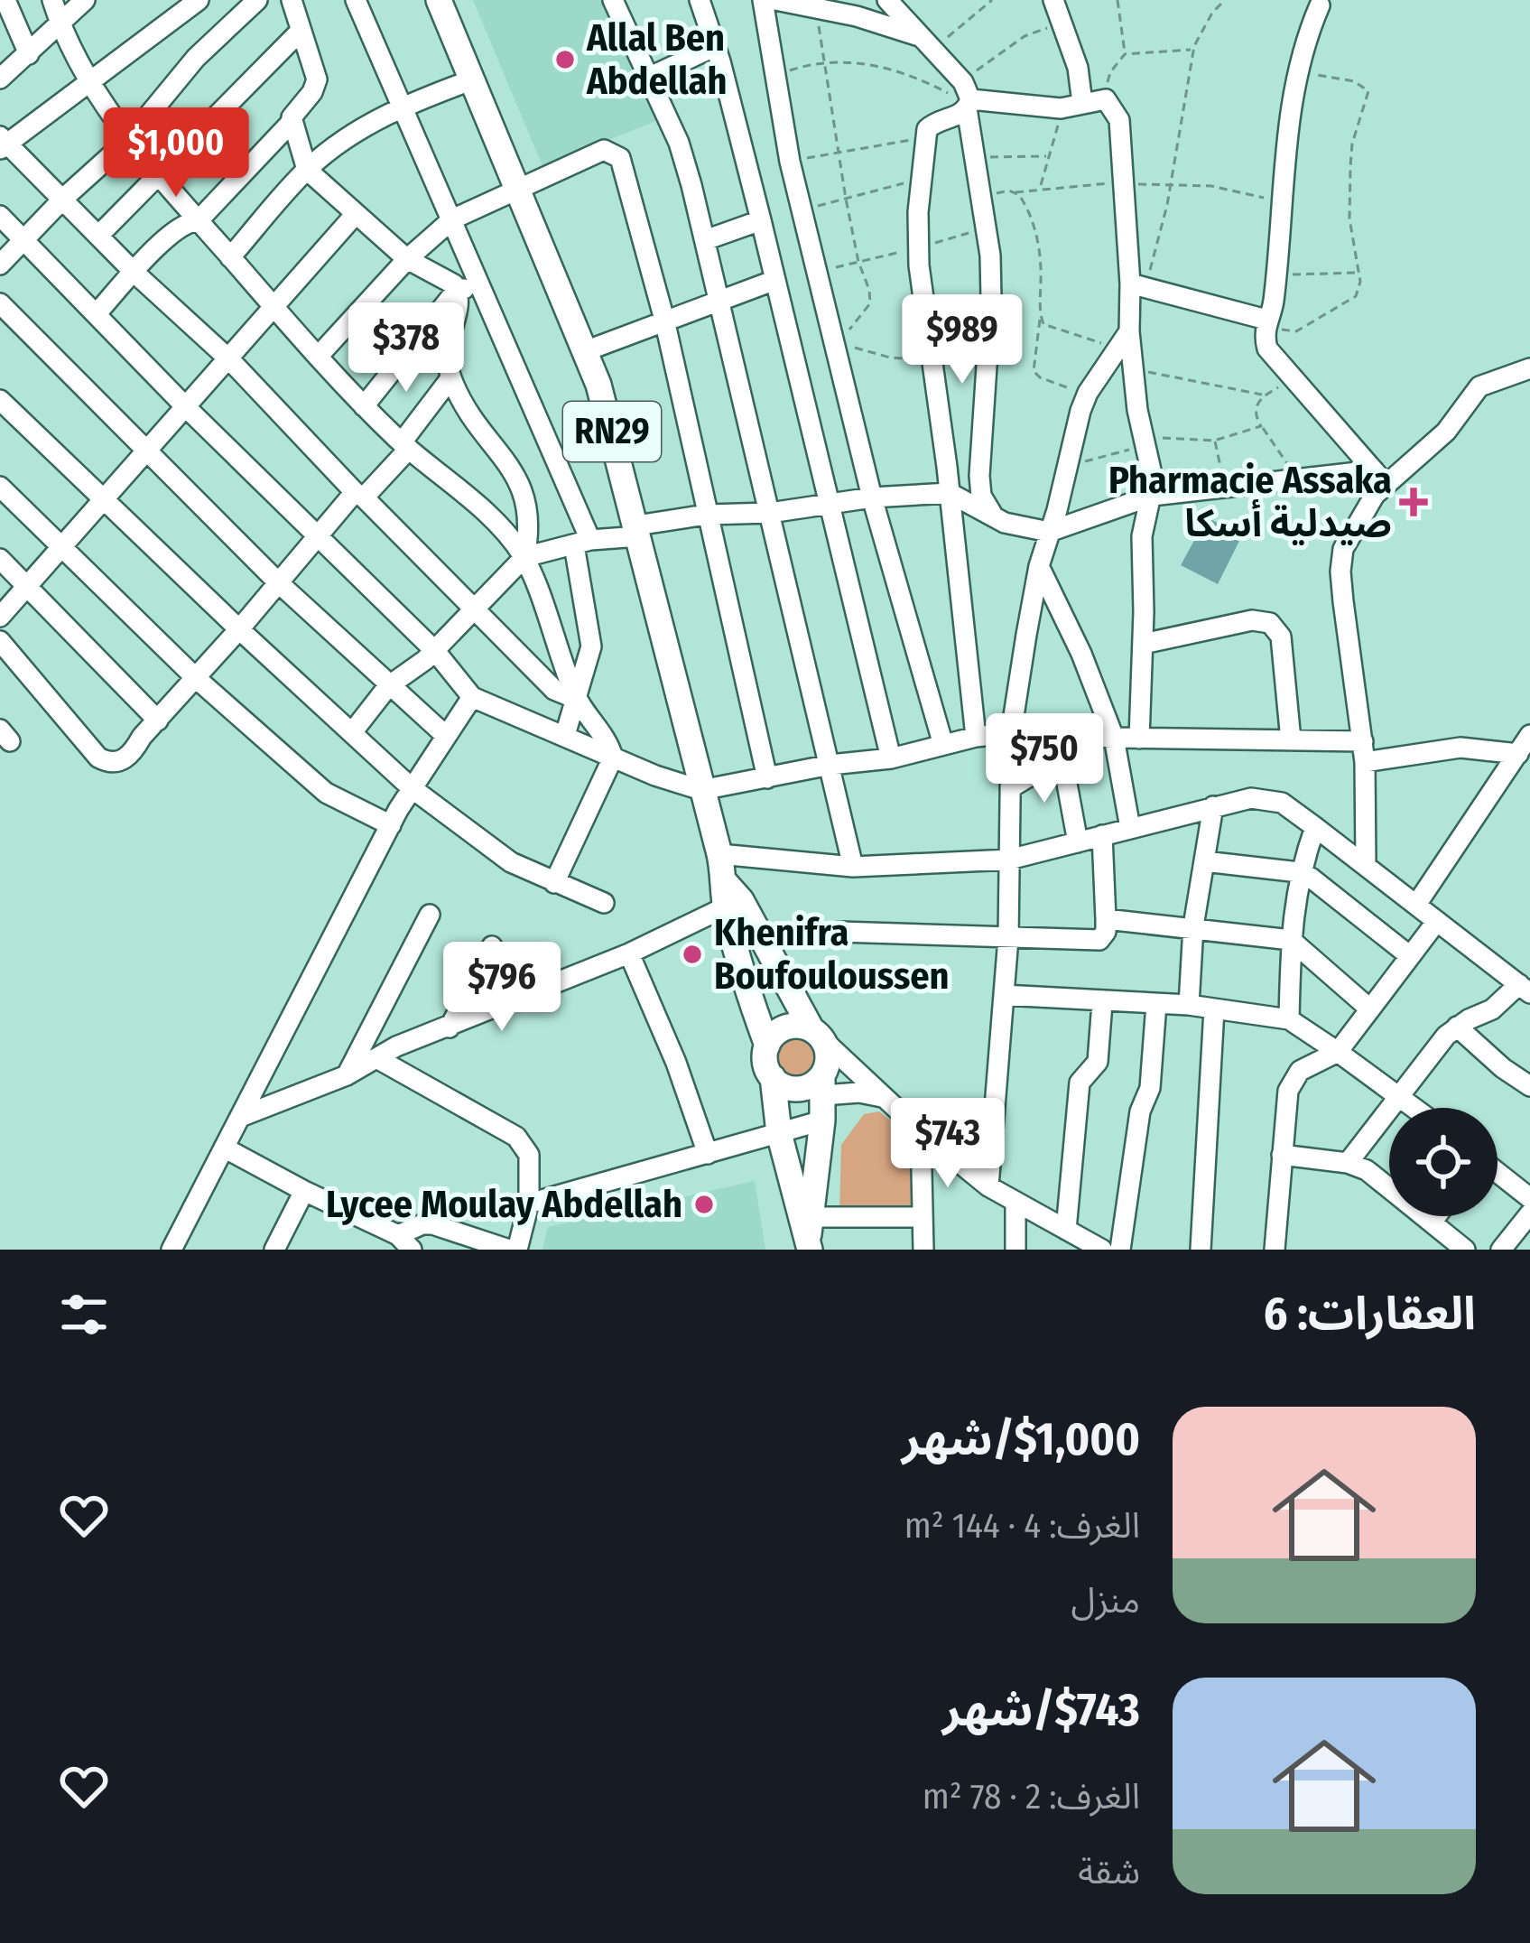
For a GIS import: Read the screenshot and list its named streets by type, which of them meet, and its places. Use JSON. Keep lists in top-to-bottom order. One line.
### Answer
{"streets":{"main road":["RN29"]},"places":{"other":["Allal Ben Abdellah","Khenifra Boufouloussen","Lycee Moulay Abdellah"],"health":["Pharmacie Assaka صيدلية أسكا"]},"page":{"price":["$1,000","$989","$378","$750","$796","$743"],"heading":"العقارات: 6","list":[{"name":"$1,000/شهر","note":"الغرف: 4 · 144 m² · منزل"},{"name":"$743/شهر","note":"الغرف: 2 · 78 m² · شقة"}]}}
